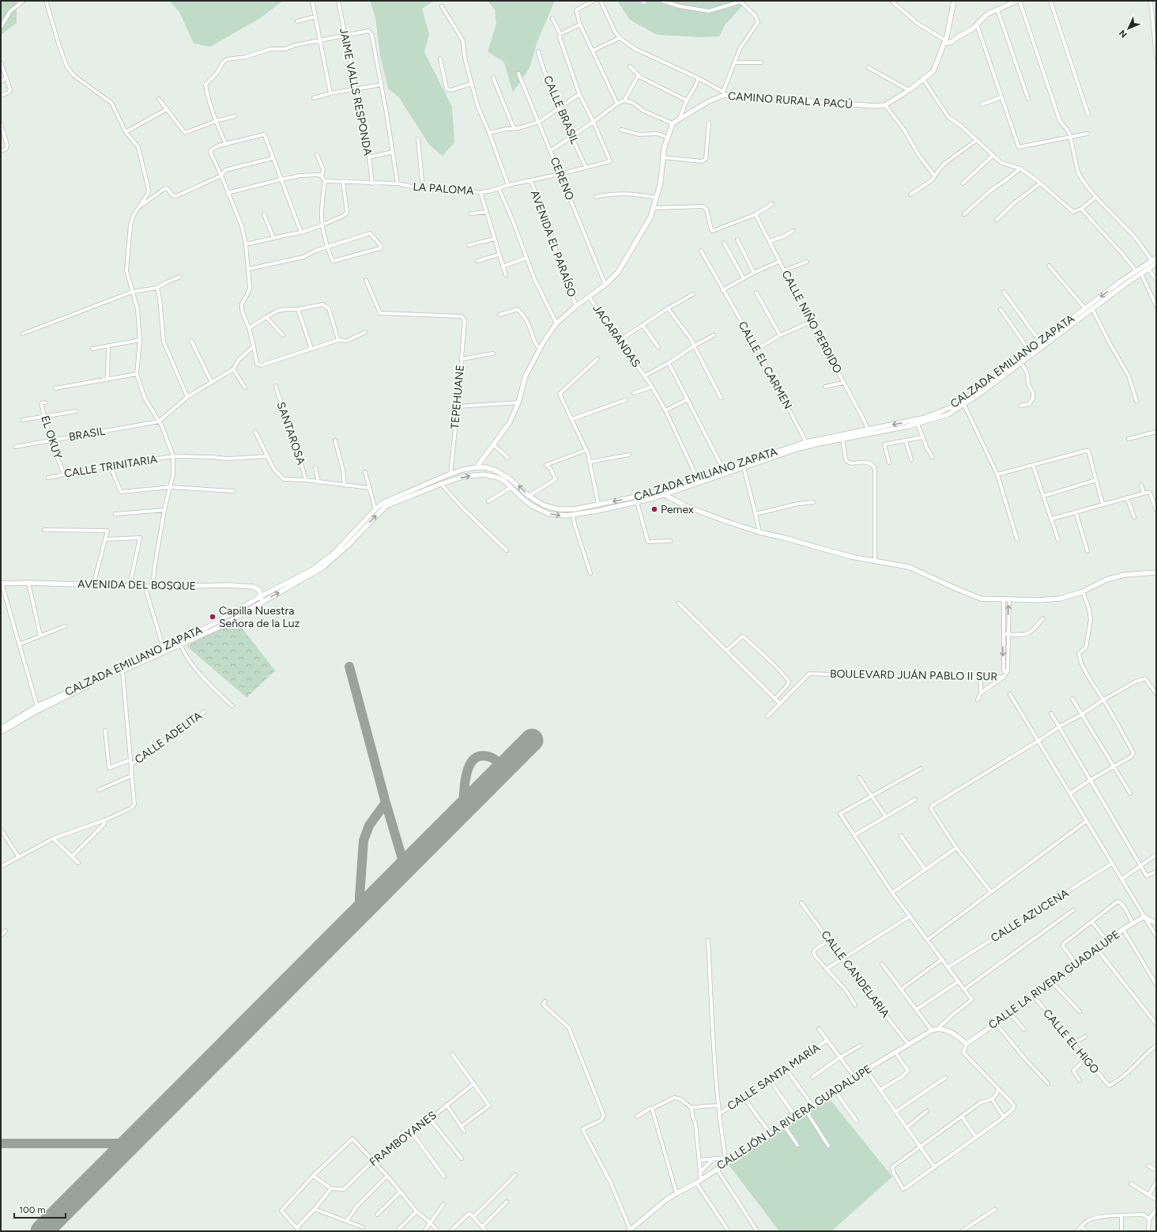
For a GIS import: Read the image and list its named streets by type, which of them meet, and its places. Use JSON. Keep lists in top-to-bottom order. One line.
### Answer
{"streets":{"main road":["CAMINO RURAL A PACÚ","CALZADA EMILIANO ZAPATA","AVENIDA DEL BOSQUE","CALLE LA RIVERA GUADALUPE","CALLEJÓN LA RIVERA GUADALUPE"],"street":["JAIME VALLS RESPONDA","CALLE BRASIL","CERENO","LA PALOMA","AVENIDA EL PARAÍSO","CALLE NIÑO PERDIDO","JACARANDAS","CALLE EL CARMEN","TEPEHUANE","SANTAROSA","BRASIL","EL OKUY","CALLE TRINITARIA","BOULEVARD JUÁN PABLO II SUR","CALLE ADELITA","CALLE AZUCENA","CALLE CANDELARIA","CALLE EL HIGO","CALLE SANTA MARÍA","FRAMBOYANES"]},"crossings":[["JAIME VALLS RESPONDA","LA PALOMA"],["CALLE BRASIL","LA PALOMA"],["CERENO","LA PALOMA"],["LA PALOMA","AVENIDA EL PARAÍSO"],["CALLE NIÑO PERDIDO","CALZADA EMILIANO ZAPATA"],["JACARANDAS","CALZADA EMILIANO ZAPATA"],["CALZADA EMILIANO ZAPATA","CALLE EL CARMEN"],["CALZADA EMILIANO ZAPATA","TEPEHUANE"],["CALZADA EMILIANO ZAPATA","AVENIDA DEL BOSQUE"],["BRASIL","EL OKUY"],["EL OKUY","CALLE TRINITARIA"],["CALLE CANDELARIA","CALLEJÓN LA RIVERA GUADALUPE"],["CALLE LA RIVERA GUADALUPE","CALLE EL HIGO"]],"places":["Pemex","Capilla Nuestra Señora de la Luz"],"scale_bar":"100 m","north":"bottom left"}
